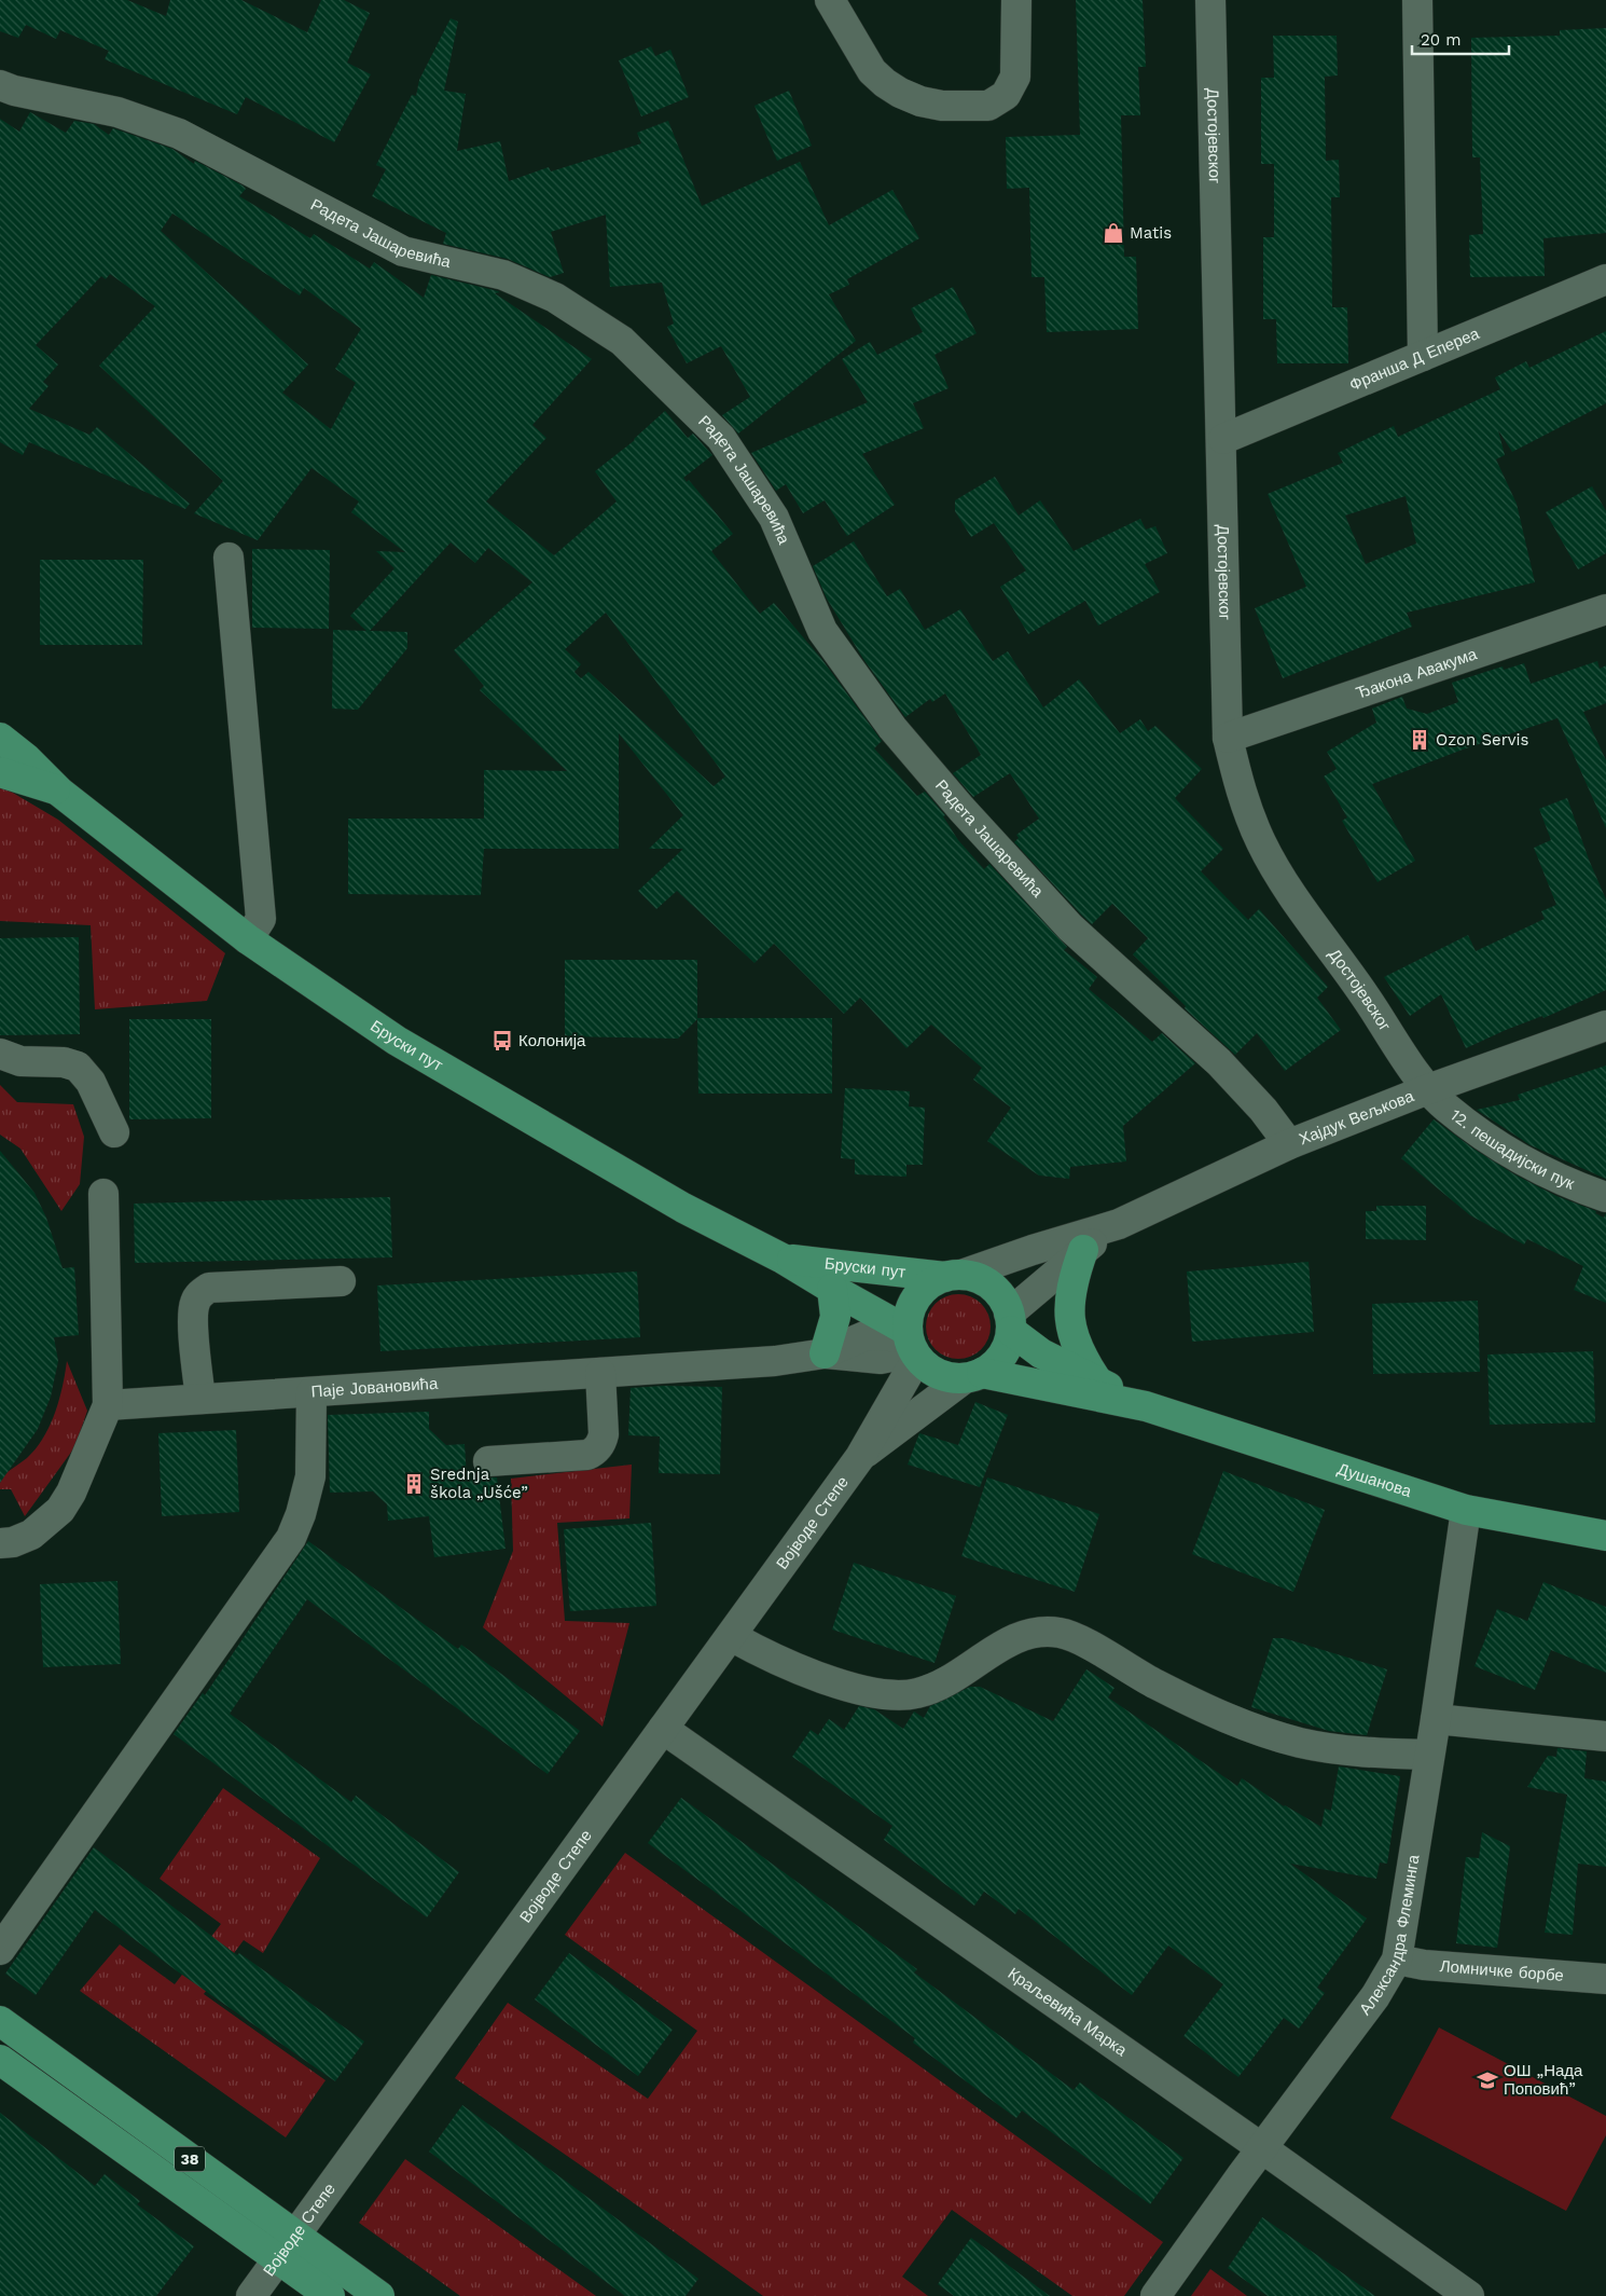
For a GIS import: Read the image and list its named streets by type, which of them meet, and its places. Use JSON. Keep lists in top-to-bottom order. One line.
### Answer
{"streets":{"main road":["Бруски пут","Душанова","38"],"street":["Достојевског","Радета Јашаревића","Франша Д Епереа","Ђакона Авакума","Хајдук Вељкова","12. пешадијски пук","Паје Јовановића","Војводе Степе","Александра Флеминга","Ломничке борбе","Краљевића Марка"]},"crossings":[["Достојевског","Франша Д Епереа"],["Достојевског","Ђакона Авакума"],["Достојевског","Хајдук Вељкова"],["Достојевског","12. пешадијски пук"],["Радета Јашаревића","Хајдук Вељкова"],["Бруски пут","Паје Јовановића"],["Бруски пут","Душанова"],["Бруски пут","Војводе Степе"],["Хајдук Вељкова","12. пешадијски пук"],["Паје Јовановића","Душанова"],["Паје Јовановића","Војводе Степе"],["Душанова","Војводе Степе"],["Душанова","Александра Флеминга"],["Војводе Степе","Краљевића Марка"],["Војводе Степе","38"],["Александра Флеминга","Ломничке борбе"],["Александра Флеминга","Краљевића Марка"]],"places":{"shop":["Matis"],"building":["Ozon Servis","Srednja škola „Ušće”"],"bus stop":["Колонија"],"school or university":["ОШ „Нада Поповић”"]},"scale_bar":"20 m"}
